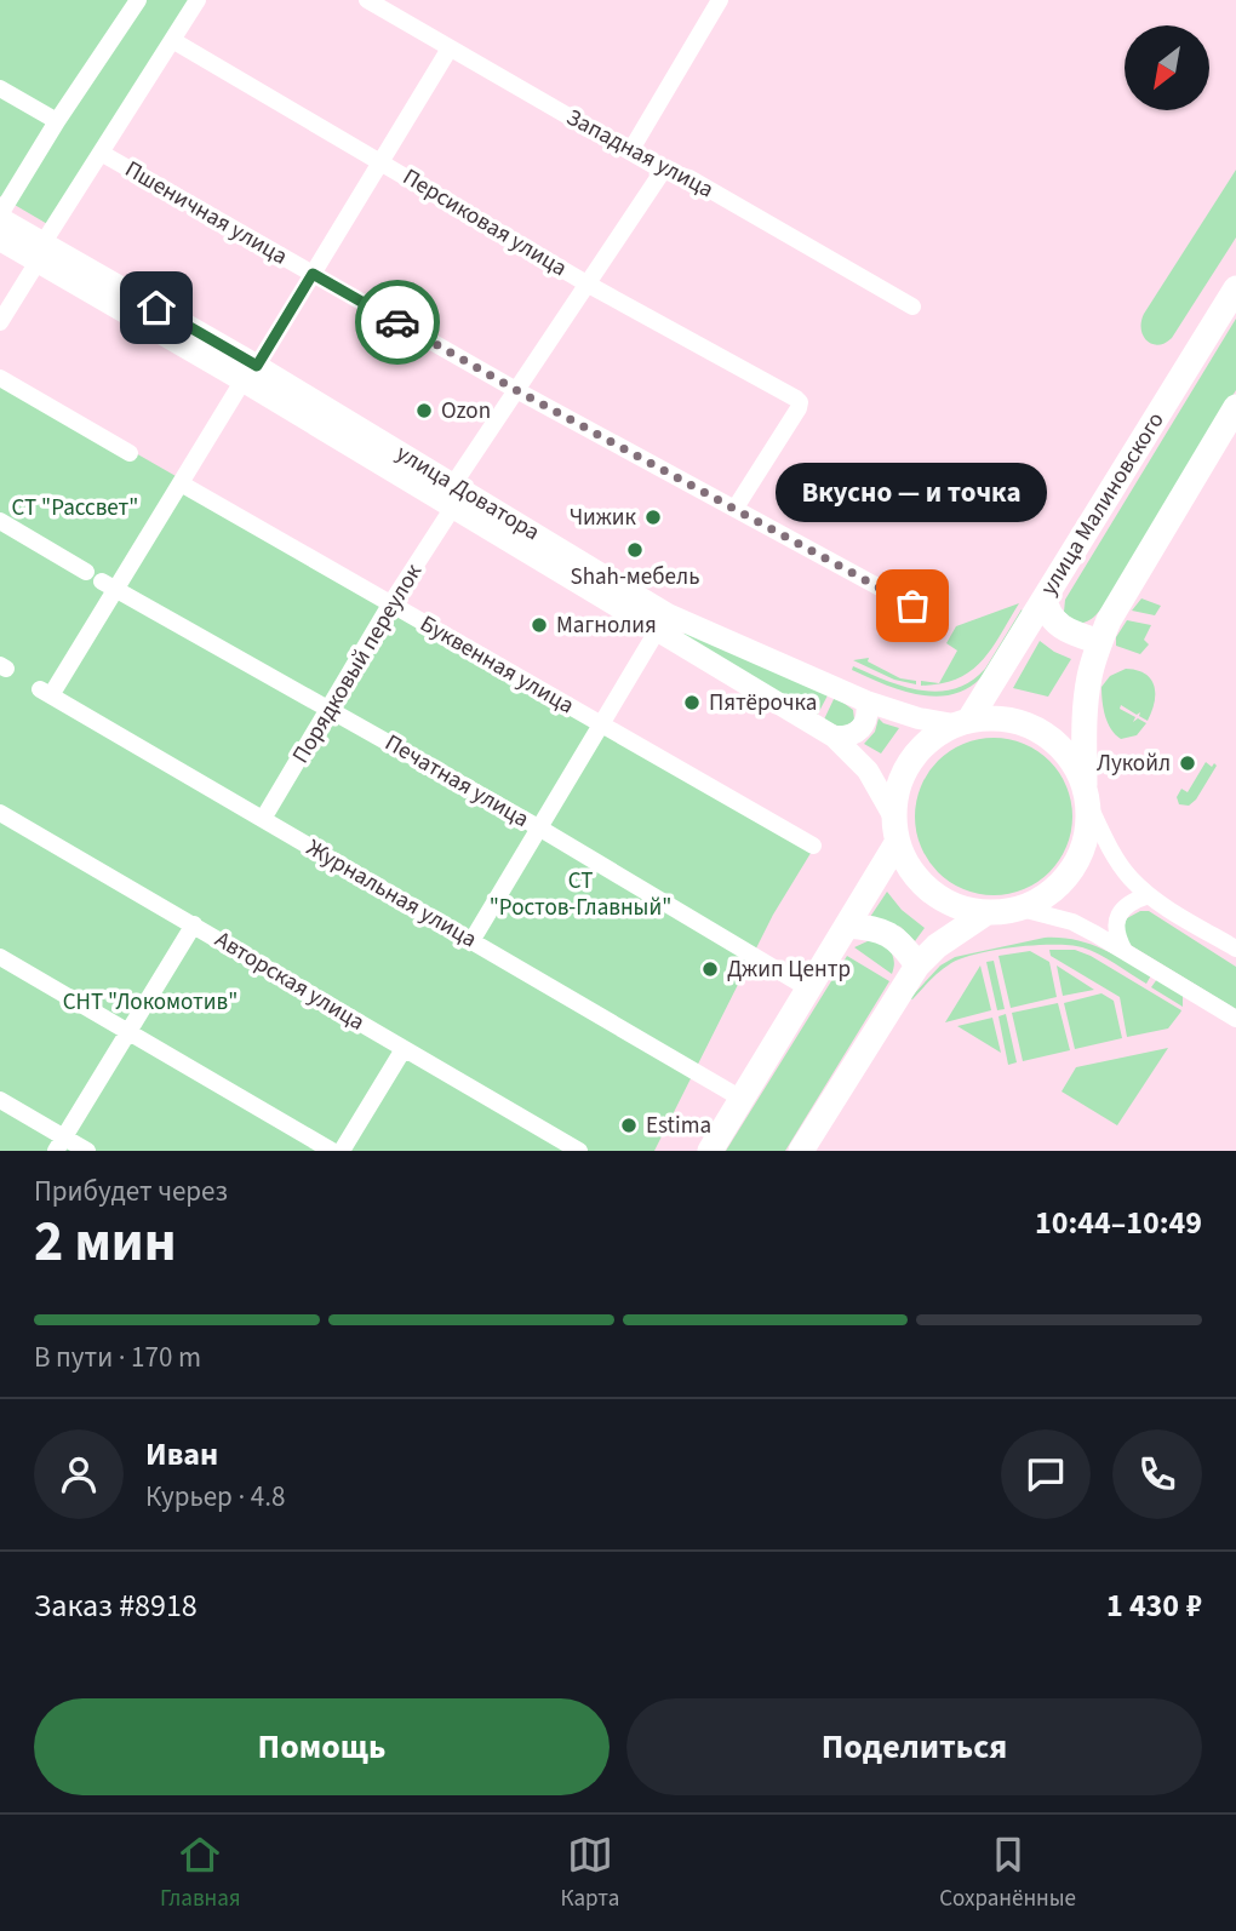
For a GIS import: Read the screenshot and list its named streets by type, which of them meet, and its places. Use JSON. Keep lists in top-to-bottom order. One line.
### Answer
{"streets":{"highway":["улица Малиновского"],"main road":["улица Доватора"],"street":["Западная улица","Пшеничная улица","Персиковая улица","Порядковый переулок","Буквенная улица","Печатная улица","Журнальная улица","Авторская улица"]},"crossings":[["Пшеничная улица","Персиковая улица"],["улица Доватора","улица Малиновского"],["улица Доватора","Порядковый переулок"],["Порядковый переулок","Буквенная улица"],["Порядковый переулок","Печатная улица"],["Порядковый переулок","Журнальная улица"],["Печатная улица","Журнальная улица"]],"parks":["СТ \"Рассвет\"","СТ \"Ростов-Главный\"","СНТ \"Локомотив\""],"places":["Ozon","Чижик","Shah-мебель","Вкусно — и точка","Магнолия","Пятёрочка","Лукойл","Джип Центр","Estima"],"north":"bottom left","page":{"bubble":"Вкусно — и точка","heading":["2 мин","Прибудет через","10:44–10:49"],"panel":["Иван","Курьер · 4.8","Заказ #8918","1 430 ₽"],"bar":"В пути · 170 m","buttons":["Помощь","Поделиться"],"tabs":["Главная","Карта","Сохранённые"]}}
